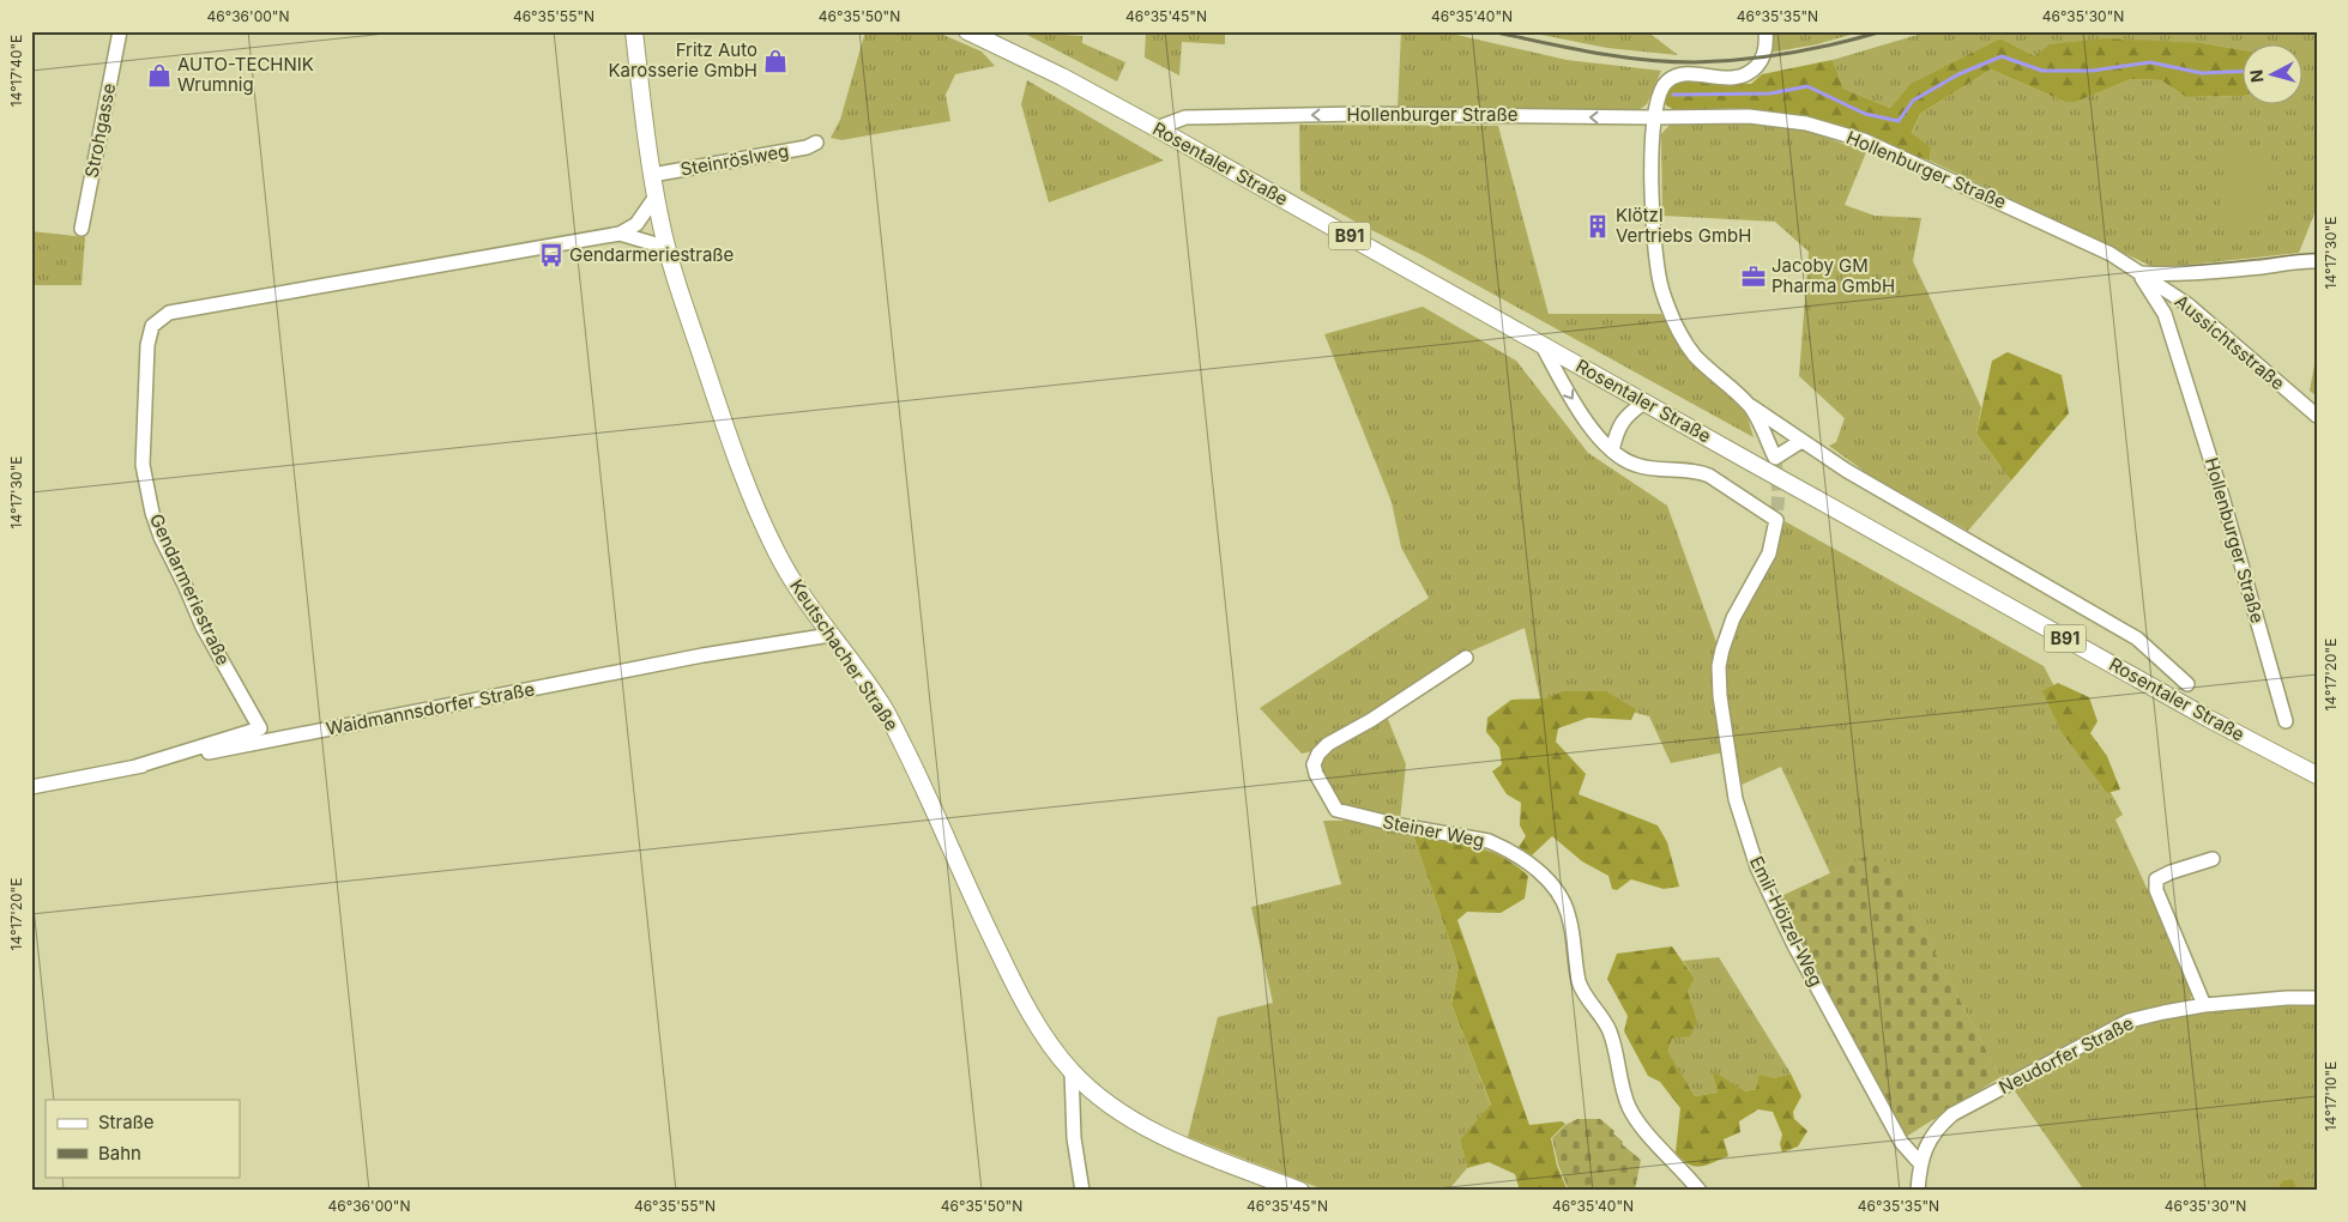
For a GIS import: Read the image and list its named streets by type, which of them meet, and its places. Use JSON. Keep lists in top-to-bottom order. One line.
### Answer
{"streets":{"main road":["Rosentaler Straße","B91","Keutschacher Straße"],"street":["Hollenburger Straße","Strohgasse","Steinröslweg","Aussichtsstraße","Gendarmeriestraße","Waidmannsdorfer Straße","Steiner Weg","Emil-Hölzel-Weg","Neudorfer Straße"]},"crossings":[["Hollenburger Straße","Rosentaler Straße"],["Hollenburger Straße","Aussichtsstraße"],["Steinröslweg","Keutschacher Straße"],["Rosentaler Straße","Emil-Hölzel-Weg"],["Gendarmeriestraße","Keutschacher Straße"],["Gendarmeriestraße","Waidmannsdorfer Straße"],["Keutschacher Straße","Waidmannsdorfer Straße"],["Emil-Hölzel-Weg","Neudorfer Straße"]],"places":{"shop":["Fritz Auto Karosserie GmbH","AUTO-TECHNIK Wrumnig"],"building":["Klötzl Vertriebs GmbH"],"bus stop":["Gendarmeriestraße"],"office":["Jacoby GM Pharma GmbH"]},"legend":["Straße","Bahn"],"north":"left","coordinates":["46°36'00\"N","46°35'55\"N","46°35'50\"N","46°35'45\"N","46°35'40\"N","46°35'35\"N","46°35'30\"N","14°17'40\"E","14°17'30\"E","14°17'20\"E","14°17'10\"E"]}
